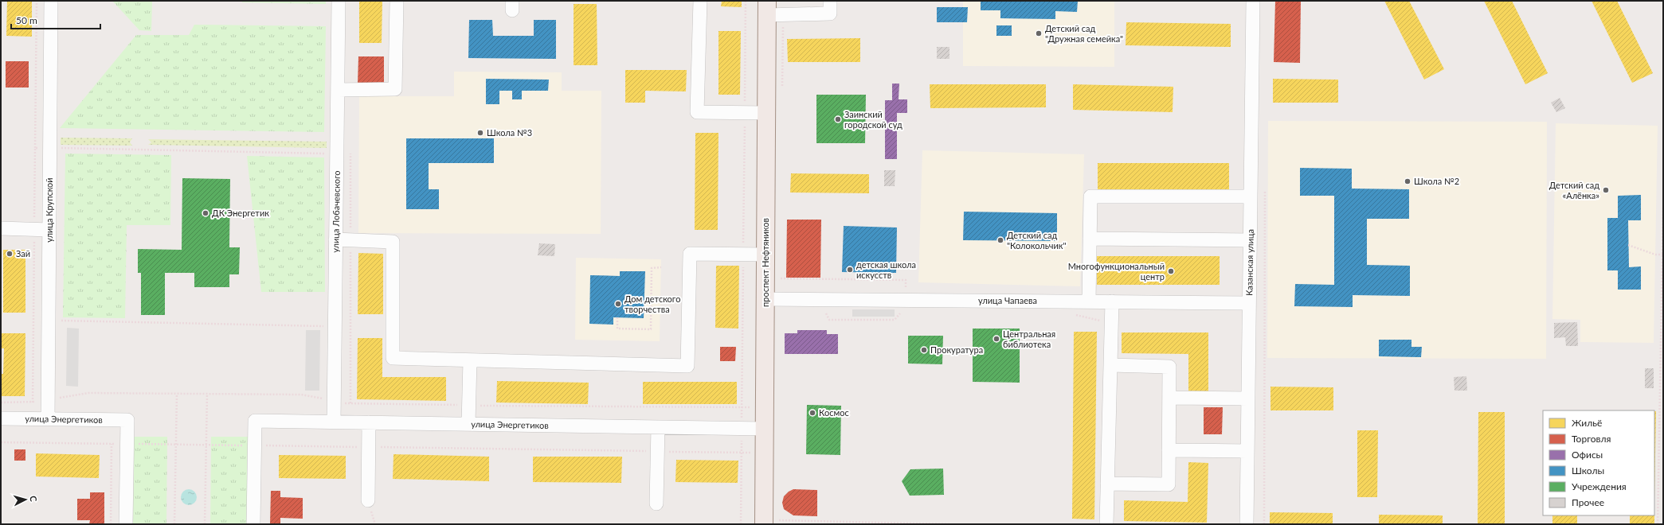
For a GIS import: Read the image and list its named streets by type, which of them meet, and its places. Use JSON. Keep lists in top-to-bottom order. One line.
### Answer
{"streets":{"main road":["проспект Нефтяников"],"street":["улица Крупской","улица Лобачевского","Казанская улица","улица Чапаева","улица Энергетиков"]},"crossings":[["улица Крупской","улица Энергетиков"],["улица Лобачевского","улица Энергетиков"],["проспект Нефтяников","улица Чапаева"],["проспект Нефтяников","улица Энергетиков"],["Казанская улица","улица Чапаева"]],"places":["Детский сад \"Дружная семейка\"","Заинский городской суд","Школа №3","Школа №2","Детский сад «Алёнка»","ДК Энергетик","Детский сад \"Колокольчик\"","Зай","детская школа искусств","Многофункциональный центр","Дом детского творчества","Центральная библиотека","Прокуратура","Космос"],"legend":["Жильё","Торговля","Офисы","Школы","Учреждения","Прочее"],"scale_bar":"50 m","north":"right"}
